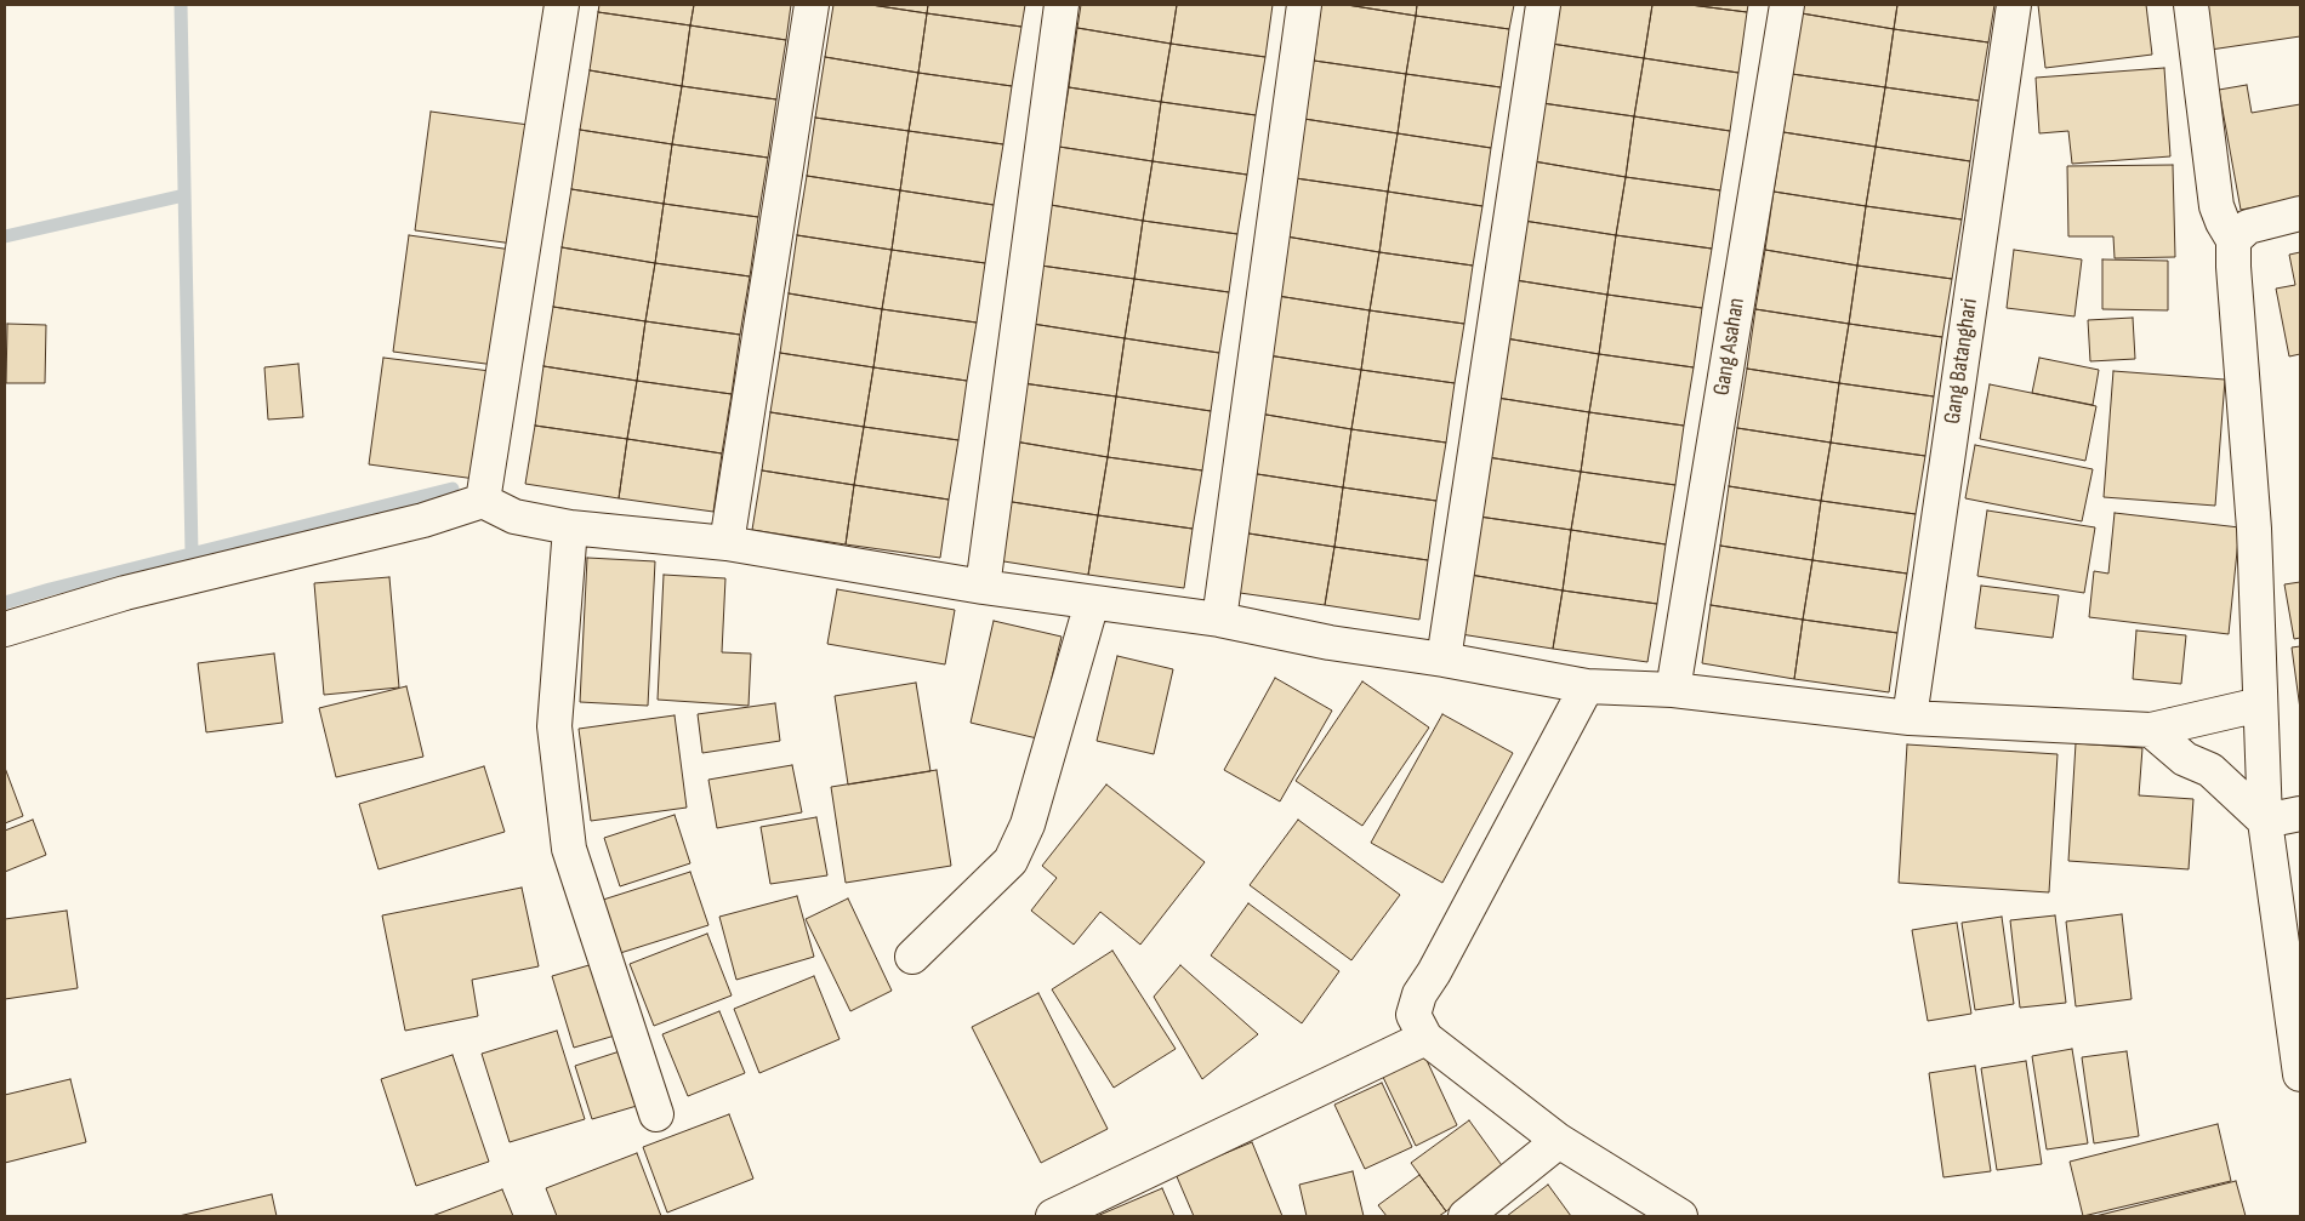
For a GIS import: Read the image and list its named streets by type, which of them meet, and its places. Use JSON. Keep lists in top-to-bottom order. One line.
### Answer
{"streets":{"street":["Gang Asahan","Gang Batanghari"]}}
